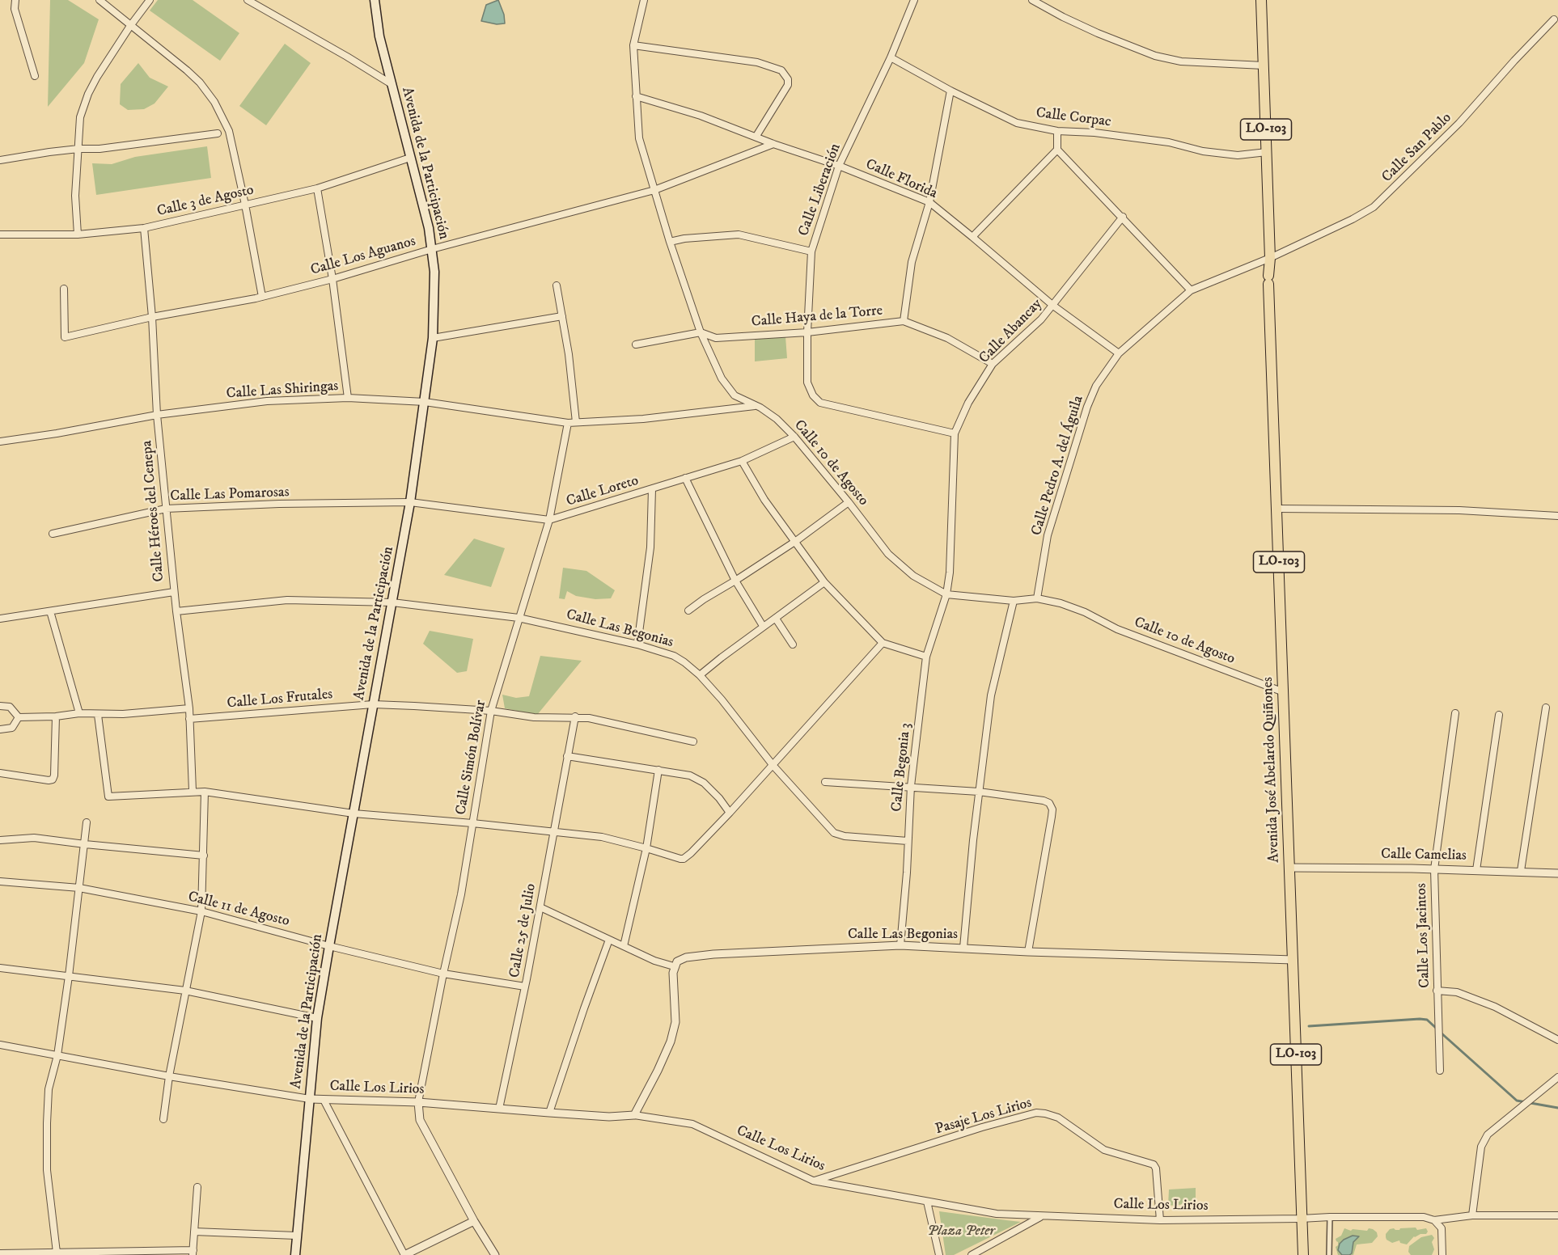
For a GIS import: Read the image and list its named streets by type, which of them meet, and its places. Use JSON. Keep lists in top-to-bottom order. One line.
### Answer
{"streets":{"main road":["LO-103","Avenida de la Participación","Avenida José Abelardo Quiñones"],"street":["Calle Corpac","Calle San Pablo","Calle Florida","Calle Liberación","Calle 3 de Agosto","Calle Los Aguanos","Calle Haya de la Torre","Calle Abancay","Calle Las Shiringas","Calle 10 de Agosto","Calle Pedro A. del Águila","Calle Loreto","Calle Las Pomarosas","Calle Héroes del Cenepa","Calle Las Begonias","Calle Los Frutales","Calle Simón Bolívar","Calle Begonia 3","Calle Camelias","Calle 11 de Agosto","Calle 25 de Julio","Calle Los Jacintos","Calle Los Lirios","Pasaje Los Lirios"]},"crossings":[["Calle Corpac","Calle Liberación"],["Calle Corpac","Avenida José Abelardo Quiñones"],["Calle San Pablo","Calle Pedro A. del Águila"],["Calle San Pablo","Avenida José Abelardo Quiñones"],["Avenida de la Participación","Calle 3 de Agosto"],["Avenida de la Participación","Calle Los Aguanos"],["Avenida de la Participación","Calle Las Shiringas"],["Avenida de la Participación","Calle Loreto"],["Avenida de la Participación","Calle Las Pomarosas"],["Avenida de la Participación","Calle Las Begonias"],["Avenida de la Participación","Calle Los Frutales"],["Avenida de la Participación","Calle 11 de Agosto"],["Avenida de la Participación","Calle Los Lirios"],["Calle Florida","Calle Liberación"],["Calle Florida","Calle Los Aguanos"],["Calle Florida","Calle Abancay"],["Calle Florida","Calle 10 de Agosto"],["Calle Florida","Calle Pedro A. del Águila"],["Calle Liberación","Calle Haya de la Torre"],["Calle Liberación","Calle Abancay"],["Calle 3 de Agosto","Calle Héroes del Cenepa"],["Calle Los Aguanos","Calle 10 de Agosto"],["Calle Los Aguanos","Calle Héroes del Cenepa"],["Calle Haya de la Torre","Calle Abancay"],["Calle Haya de la Torre","Calle 10 de Agosto"],["Calle Abancay","Calle 10 de Agosto"],["Calle Abancay","Calle Begonia 3"],["Calle Las Shiringas","Calle 10 de Agosto"],["Calle Las Shiringas","Calle Héroes del Cenepa"],["Calle Las Shiringas","Calle Simón Bolívar"],["Calle 10 de Agosto","Calle Pedro A. del Águila"],["Calle 10 de Agosto","Calle Loreto"],["Calle 10 de Agosto","Calle Begonia 3"],["Calle 10 de Agosto","Avenida José Abelardo Quiñones"],["Calle Pedro A. del Águila","Avenida José Abelardo Quiñones"],["Calle Loreto","Calle Las Pomarosas"],["Calle Loreto","Calle Simón Bolívar"],["Calle Las Pomarosas","Calle Héroes del Cenepa"],["Calle Héroes del Cenepa","Calle Las Begonias"],["Calle Héroes del Cenepa","Calle Los Frutales"],["Calle Las Begonias","Calle Simón Bolívar"],["Calle Las Begonias","Calle Begonia 3"],["Calle Las Begonias","Avenida José Abelardo Quiñones"],["Calle Los Frutales","Calle Simón Bolívar"],["Calle Los Frutales","Calle 25 de Julio"],["Calle Simón Bolívar","Calle 11 de Agosto"],["Calle Simón Bolívar","Calle Los Lirios"],["Avenida José Abelardo Quiñones","Calle Camelias"],["Avenida José Abelardo Quiñones","Calle Los Lirios"],["Calle Camelias","Calle Los Jacintos"],["Calle 11 de Agosto","Calle 25 de Julio"],["Calle 25 de Julio","Calle Los Lirios"],["Calle Los Lirios","Pasaje Los Lirios"]],"parks":["Plaza Peter"]}
